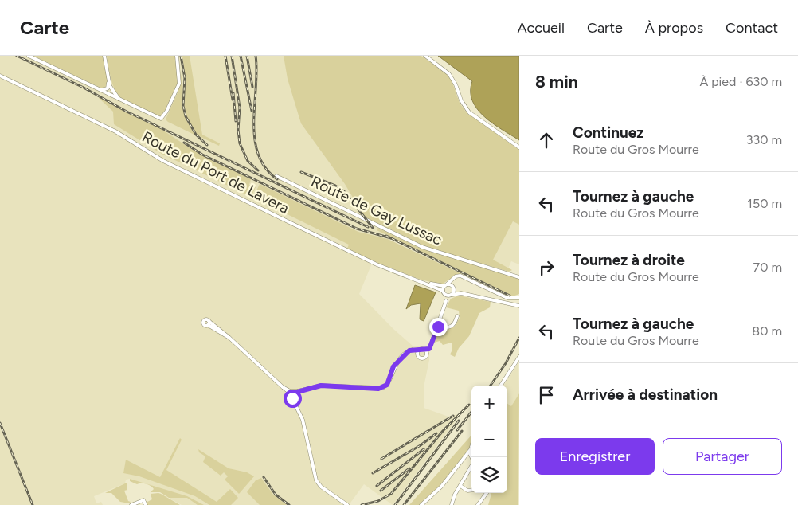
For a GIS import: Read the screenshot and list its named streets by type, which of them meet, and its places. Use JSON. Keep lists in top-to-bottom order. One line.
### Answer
{"streets":{"street":["Route du Port de Lavera","Route de Gay Lussac"]},"page":{"header":"Carte","nav":["Accueil","Carte","À propos","Contact"],"heading":["8 min","À pied · 630 m"],"list":[["Continuez","Route du Gros Mourre","330 m"],["Tournez à gauche","Route du Gros Mourre","150 m"],["Tournez à droite","Route du Gros Mourre","70 m"],["Tournez à gauche","Route du Gros Mourre","80 m"],"Arrivée à destination"],"map_buttons":["+","−"],"buttons":["Enregistrer","Partager"]}}
